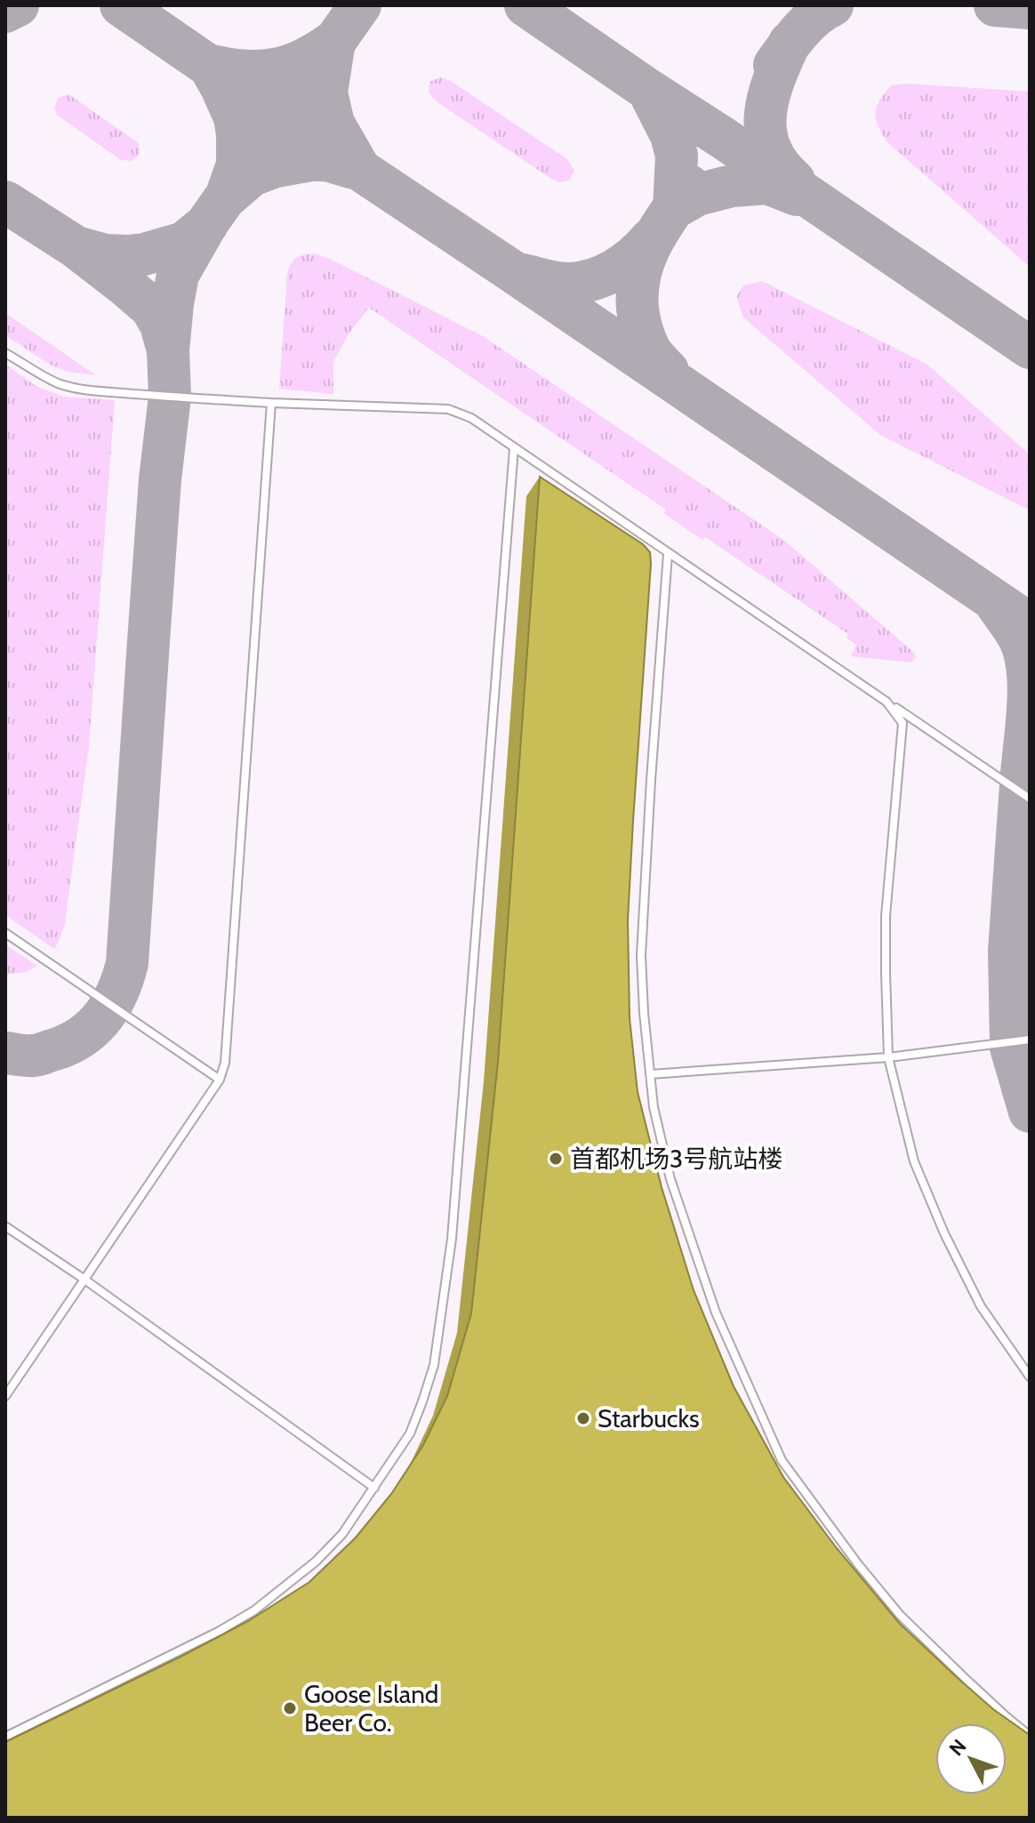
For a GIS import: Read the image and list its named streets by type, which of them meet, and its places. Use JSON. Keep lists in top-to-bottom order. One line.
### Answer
{"places":["首都机场3号航站楼","Starbucks","Goose Island Beer Co."],"north":"top left"}
